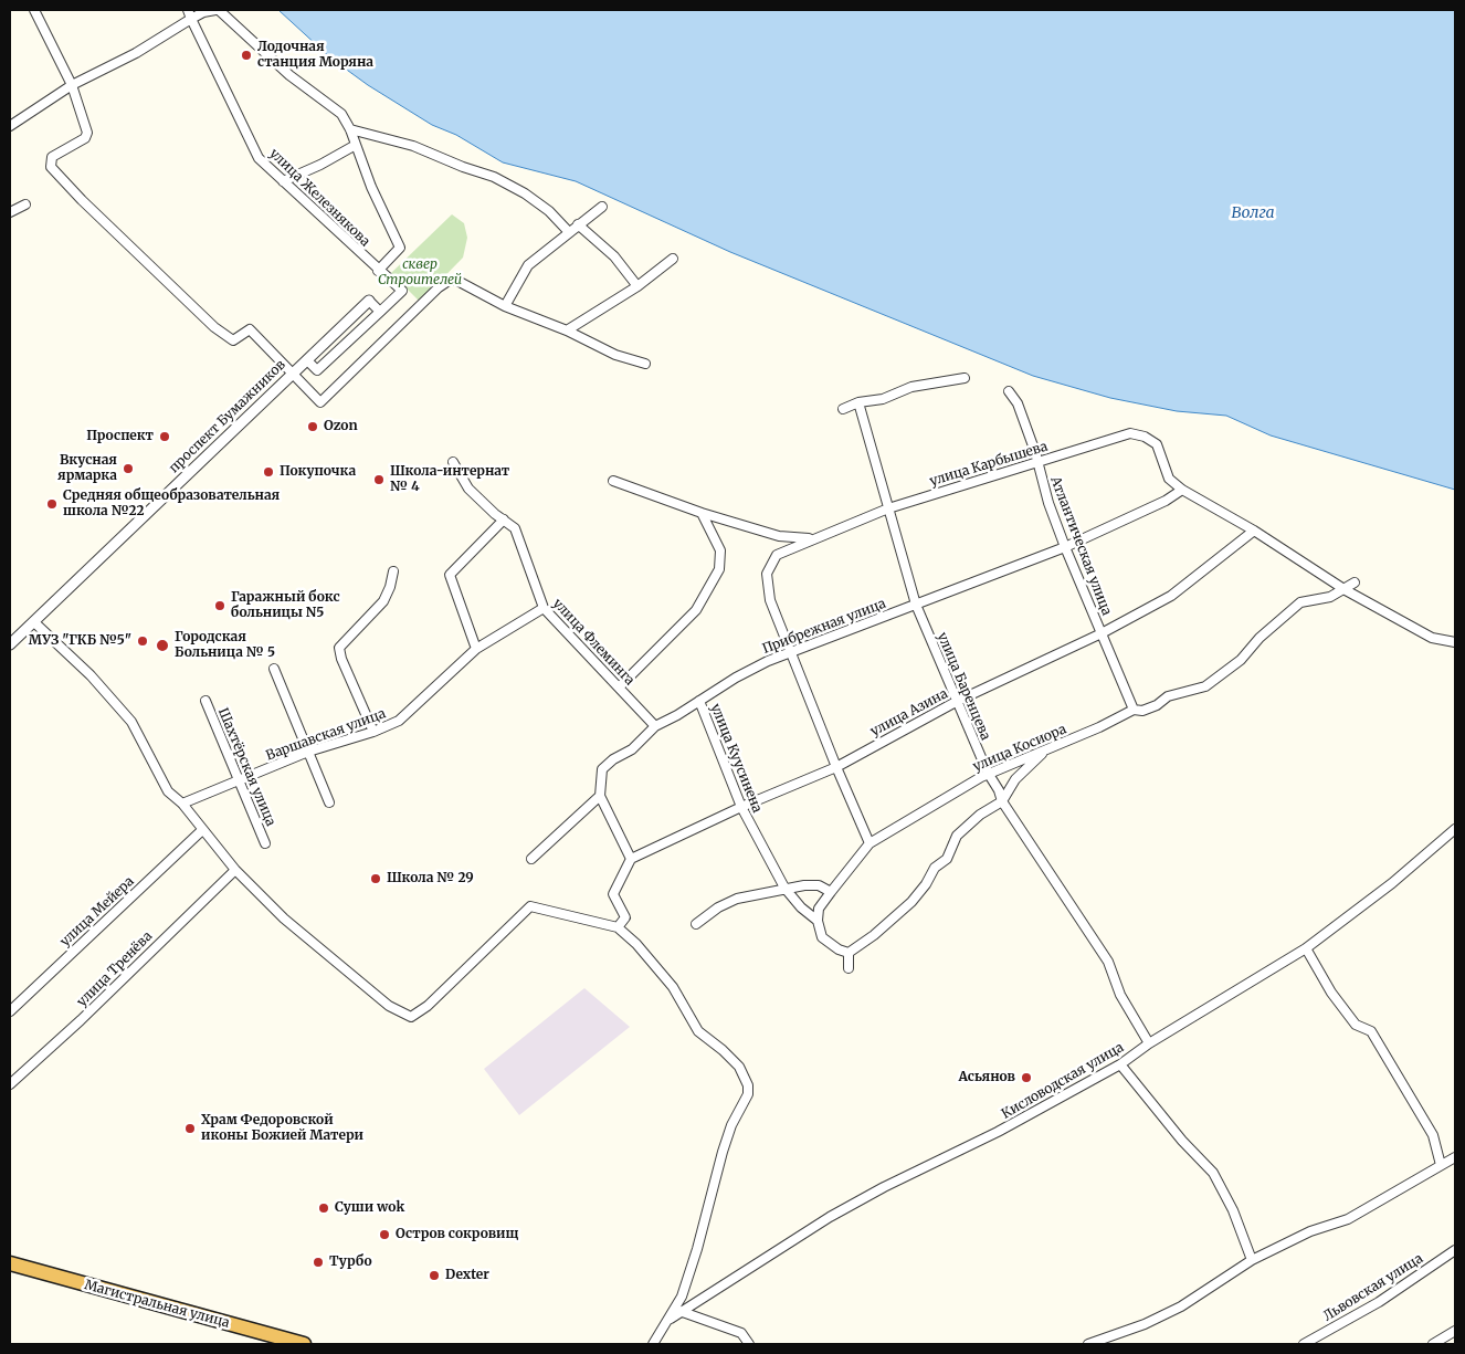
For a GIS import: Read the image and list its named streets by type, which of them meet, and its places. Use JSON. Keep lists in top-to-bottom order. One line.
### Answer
{"streets":{"highway":["Магистральная улица"],"street":["улица Железнякова","проспект Бумажников","улица Карбышева","Атлантическая улица","Прибрежная улица","улица Флеминга","улица Баренцева","улица Азина","Варшавская улица","улица Косиора","улица Куусинена","Шахтёрская улица","улица Мейера","улица Тренёва","Кисловодская улица","Львовская улица"]},"crossings":[["улица Карбышева","Атлантическая улица"],["улица Карбышева","Прибрежная улица"],["улица Карбышева","улица Баренцева"],["улица Карбышева","улица Азина"],["улица Карбышева","улица Косиора"],["Атлантическая улица","Прибрежная улица"],["Атлантическая улица","улица Азина"],["Атлантическая улица","улица Косиора"],["Прибрежная улица","улица Флеминга"],["Прибрежная улица","улица Баренцева"],["Прибрежная улица","улица Куусинена"],["улица Флеминга","Варшавская улица"],["улица Баренцева","улица Азина"],["улица Баренцева","улица Косиора"],["улица Баренцева","Кисловодская улица"],["улица Азина","улица Куусинена"],["Варшавская улица","Шахтёрская улица"],["улица Косиора","улица Куусинена"]],"water":["Волга"],"parks":["сквер Строителей"],"places":["Лодочная станция Моряна","Ozon","Проспект","Вкусная ярмарка","Покупочка","Школа-интернат № 4","Средняя общеобразовательная школа №22","Гаражный бокс больницы N5","МУЗ \"ГКБ №5\"","Городская Больница № 5","Школа № 29","Асьянов","Храм Федоровской иконы Божией Матери","Суши wok","Остров сокровищ","Турбо","Dexter"]}
